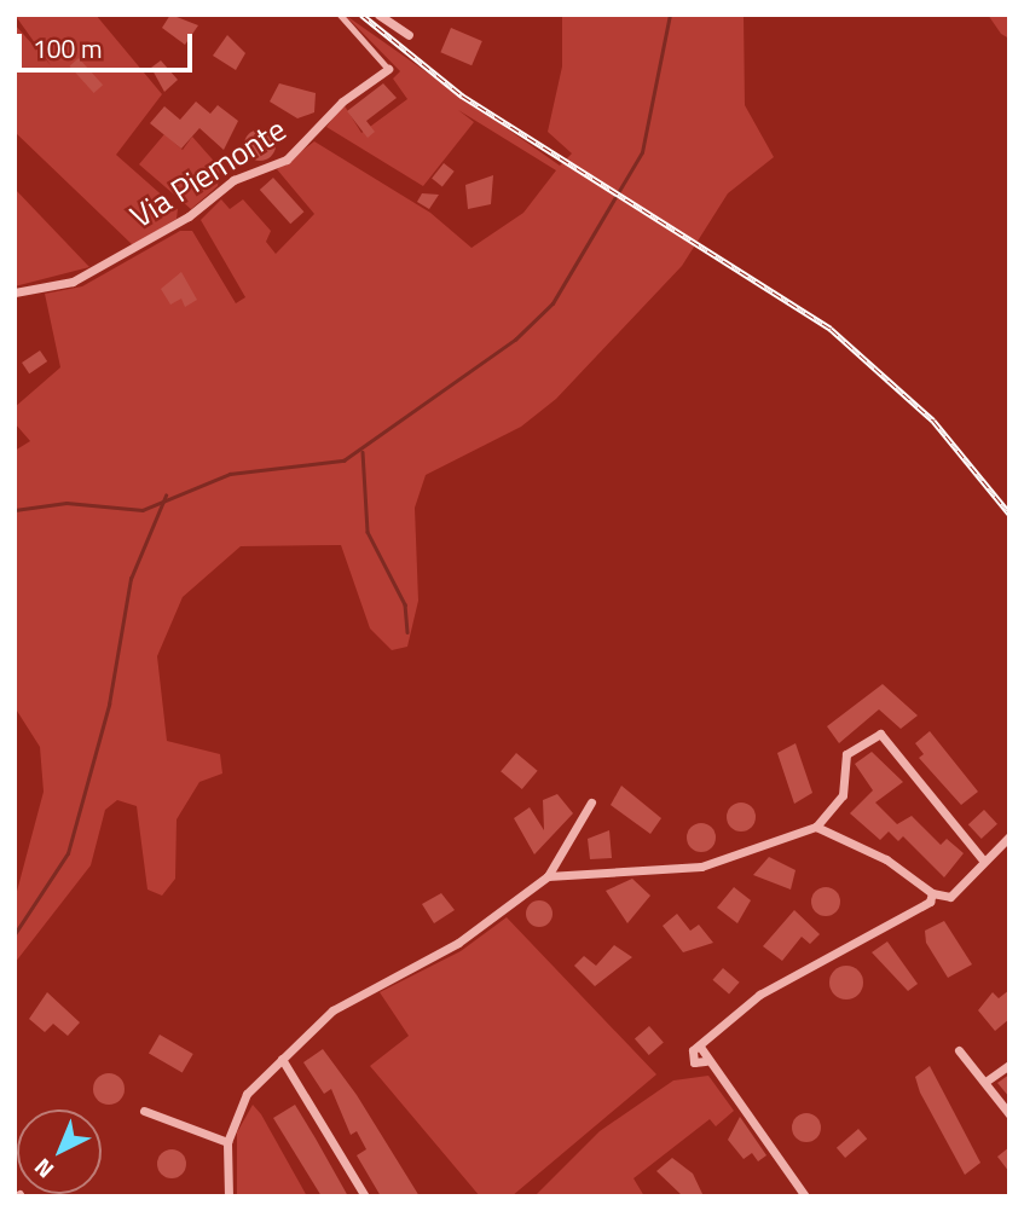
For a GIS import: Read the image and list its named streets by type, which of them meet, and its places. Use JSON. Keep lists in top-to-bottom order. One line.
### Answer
{"streets":{"street":["Via Piemonte"]},"scale_bar":"100 m","north":"bottom left"}
